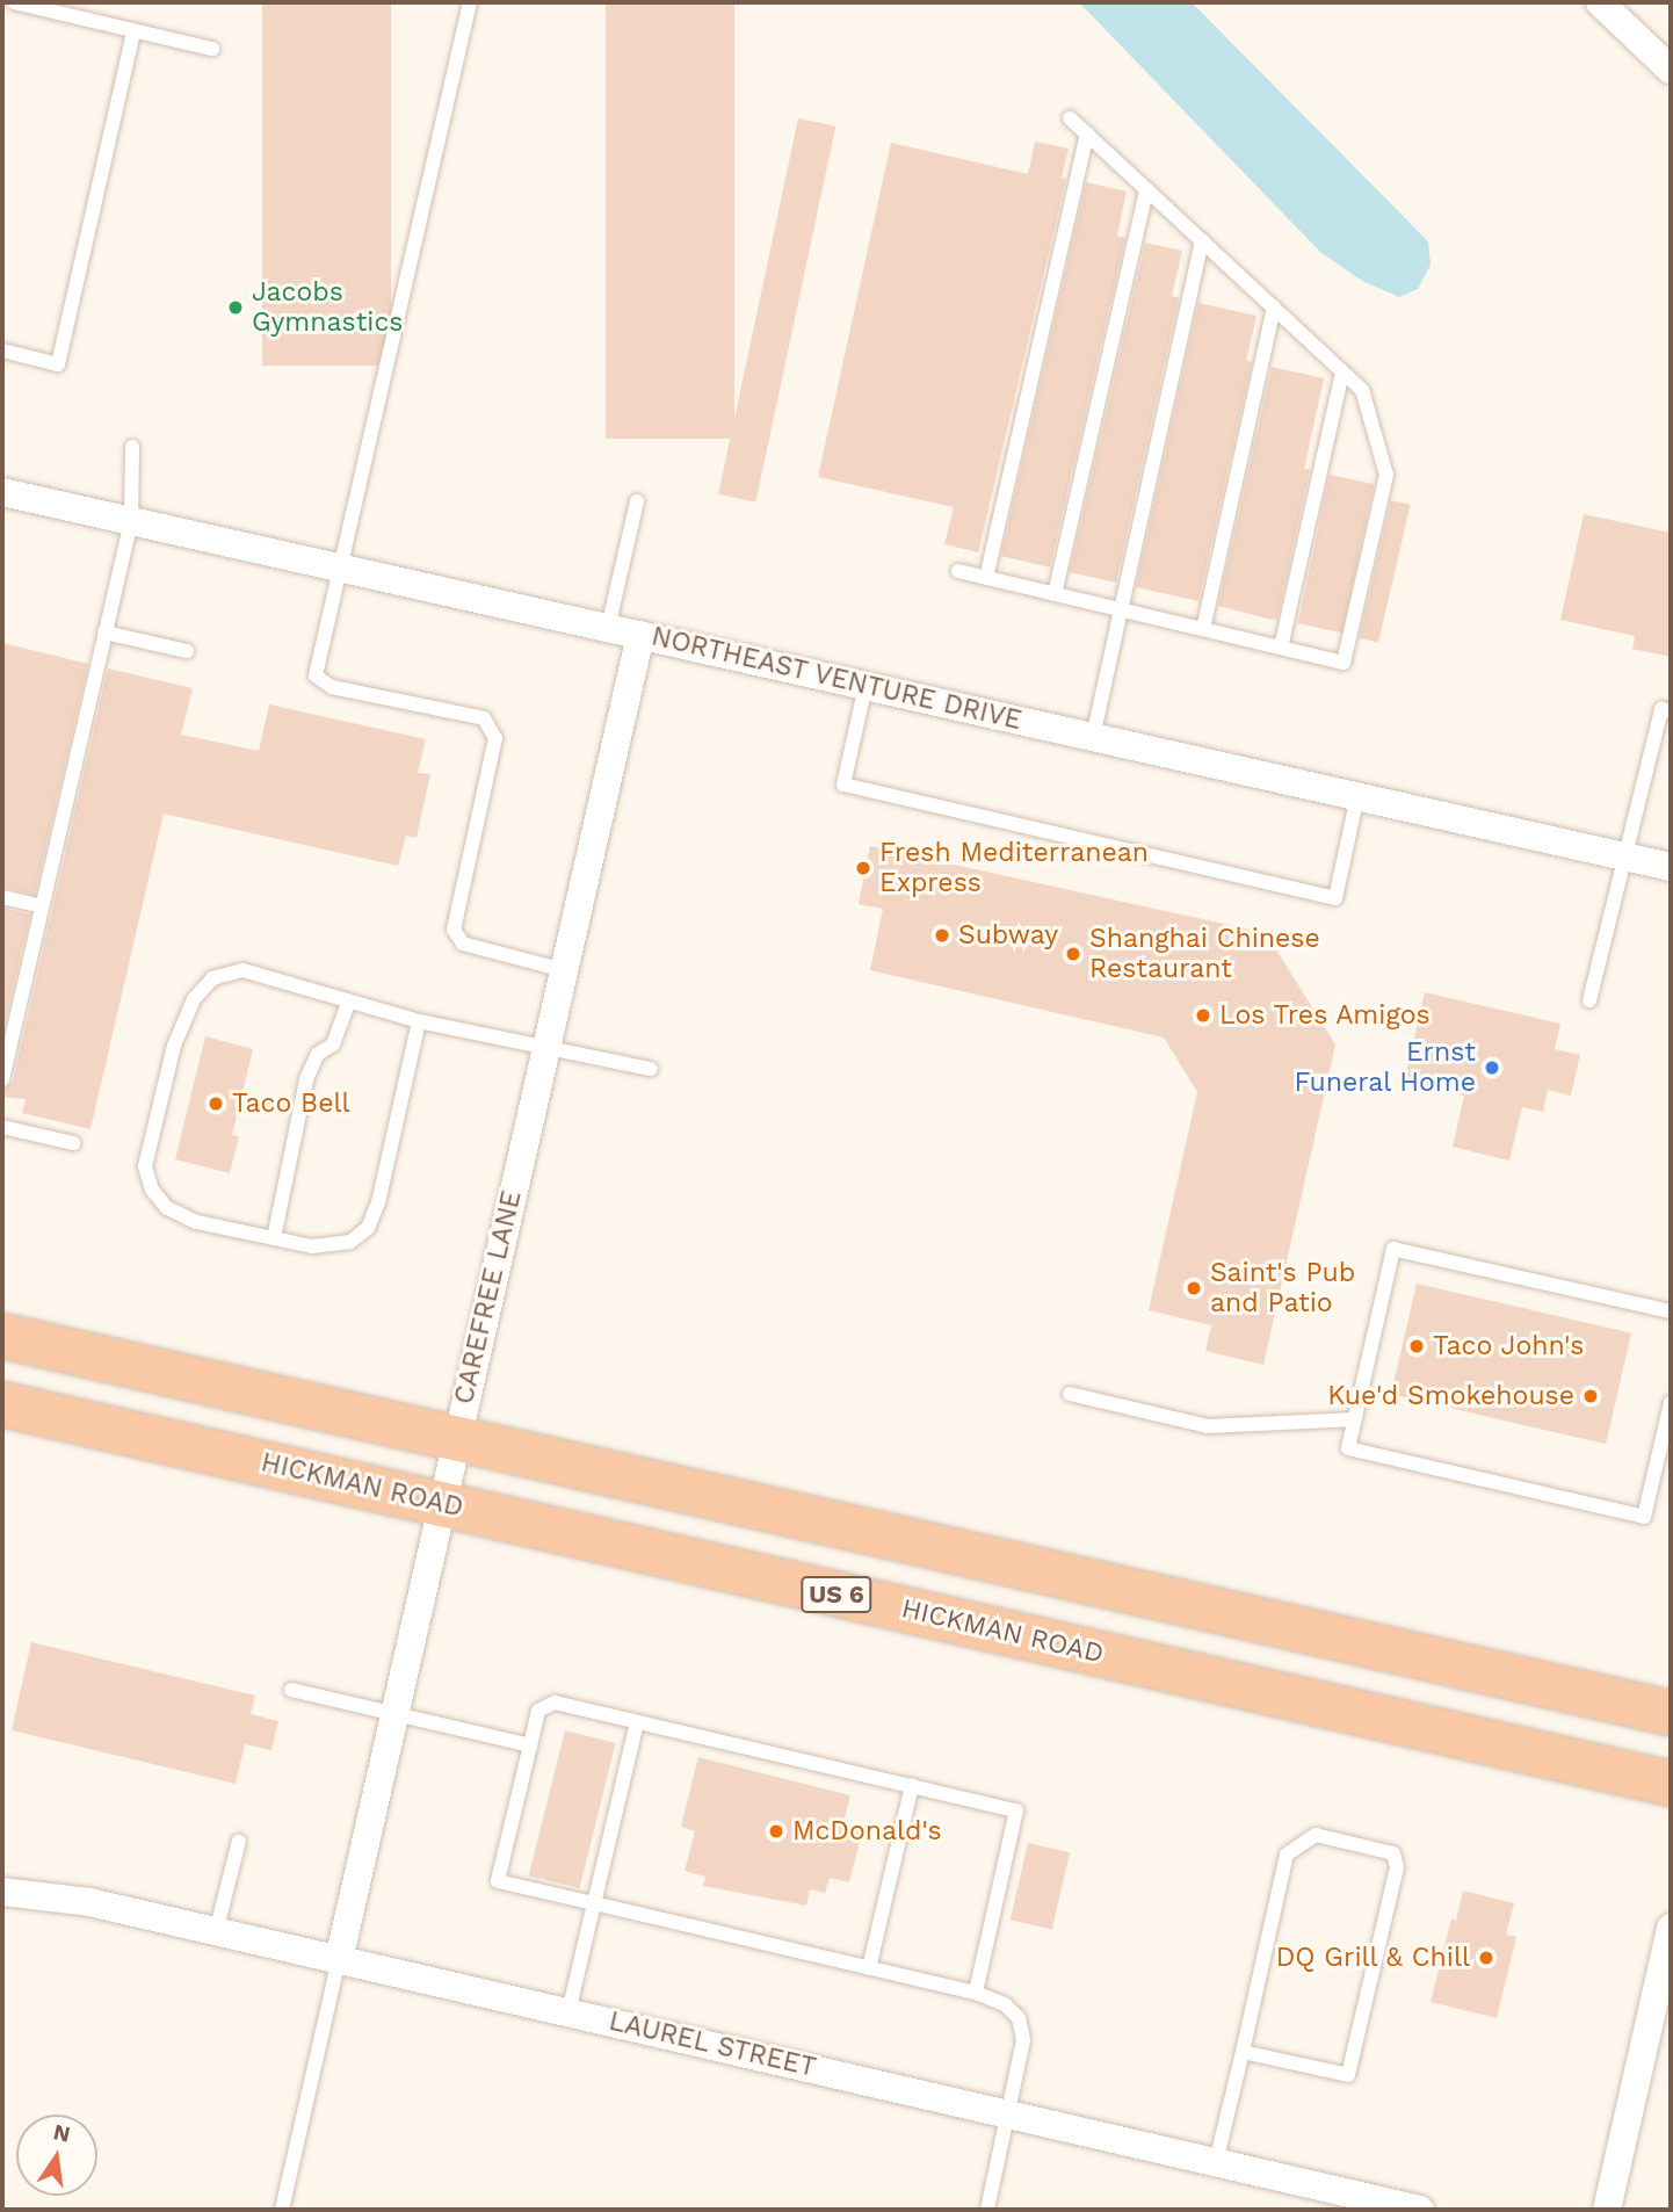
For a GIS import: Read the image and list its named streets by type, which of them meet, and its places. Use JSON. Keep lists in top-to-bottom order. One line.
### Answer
{"streets":{"highway":["HICKMAN ROAD","US 6"],"street":["NORTHEAST VENTURE DRIVE","CAREFREE LANE","LAUREL STREET"]},"crossings":[["NORTHEAST VENTURE DRIVE","CAREFREE LANE"],["CAREFREE LANE","HICKMAN ROAD"],["CAREFREE LANE","LAUREL STREET"]],"places":["Jacobs Gymnastics","Fresh Mediterranean Express","Subway","Shanghai Chinese Restaurant","Los Tres Amigos","Ernst Funeral Home","Taco Bell","Saint's Pub and Patio","Taco John's","Kue'd Smokehouse","McDonald's","DQ Grill & Chill"],"north":"top"}
